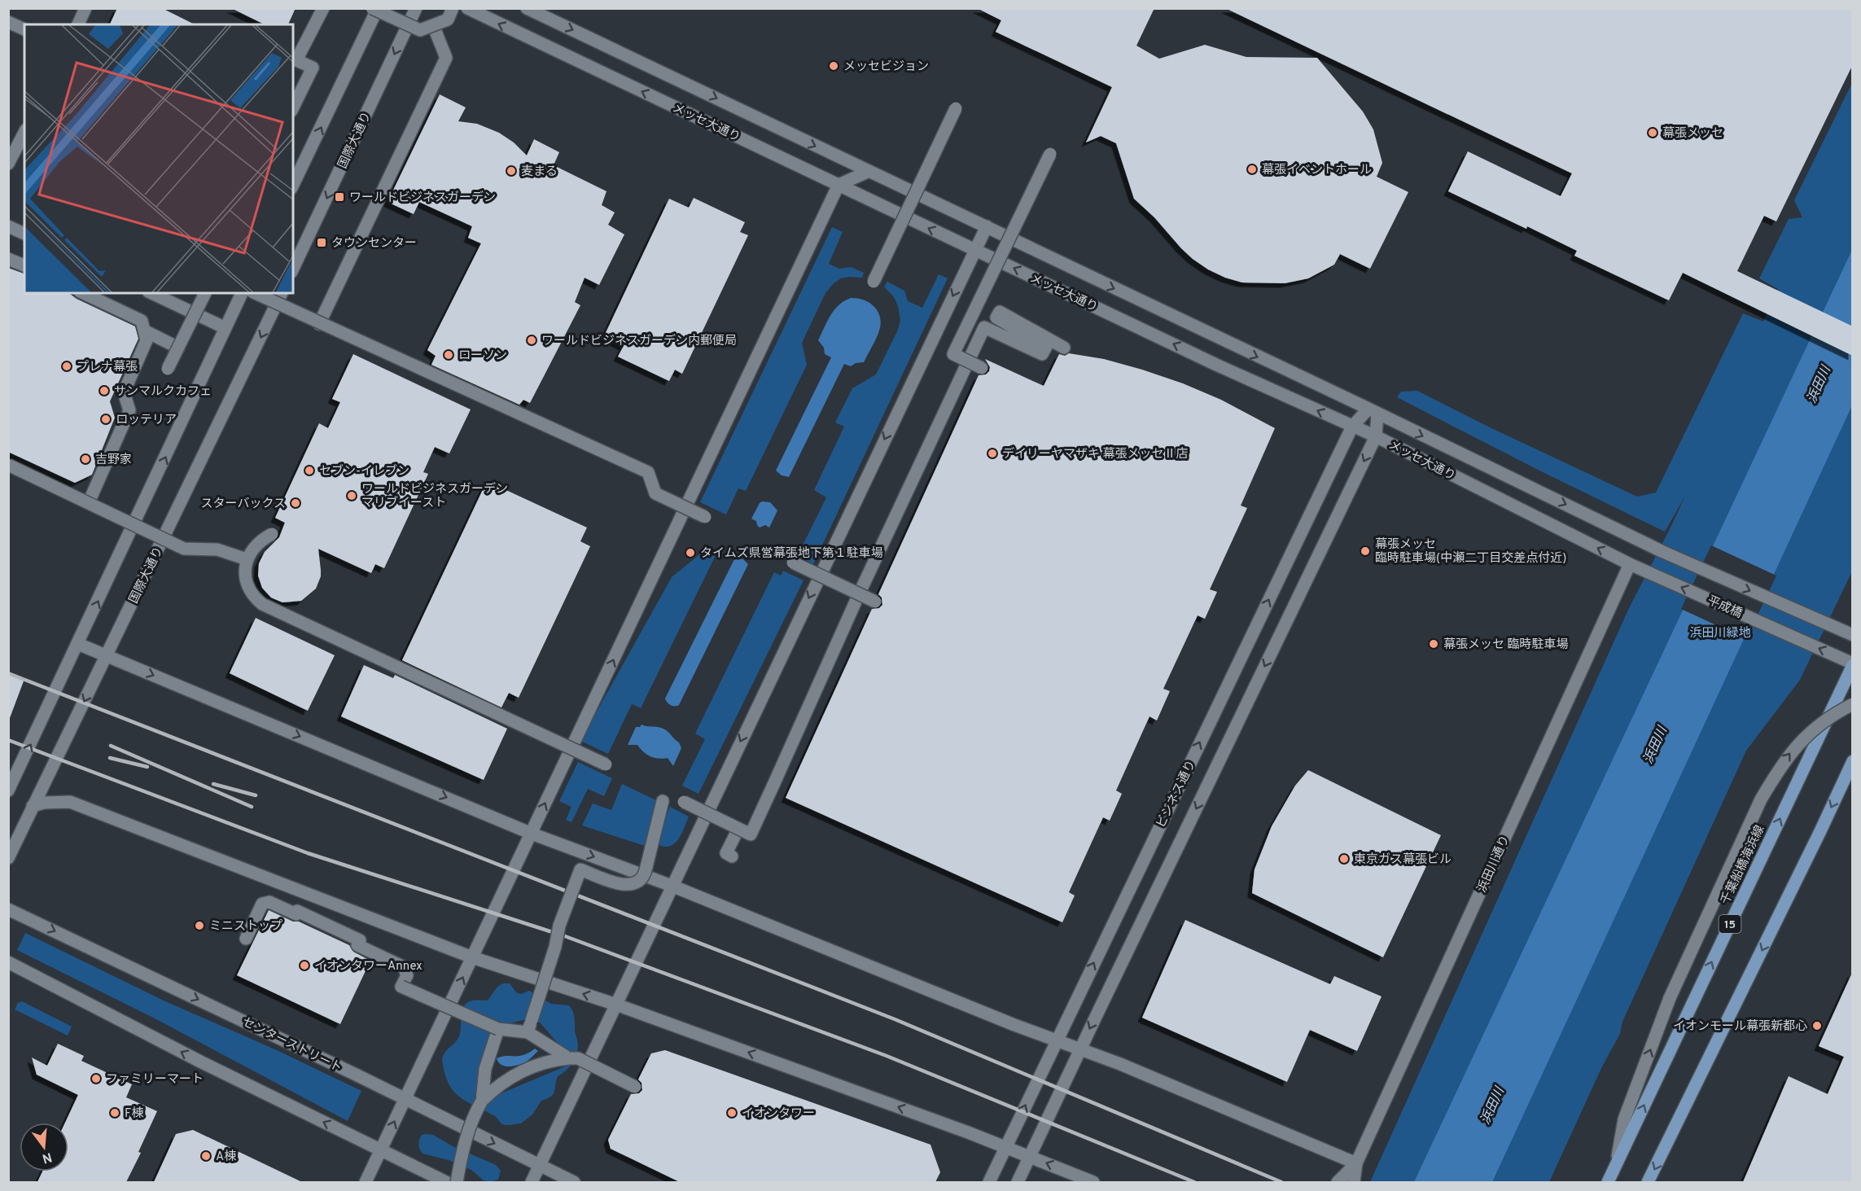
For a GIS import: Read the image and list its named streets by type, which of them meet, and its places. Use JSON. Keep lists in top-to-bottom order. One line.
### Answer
{"streets":{"main road":["千葉船橋海浜線","15"],"street":["メッセ大通り","国際大通り","平成橋","ビジネス通り","浜田川通り","センターストリート"]},"crossings":[["メッセ大通り","平成橋"],["メッセ大通り","ビジネス通り"],["メッセ大通り","浜田川通り"],["平成橋","千葉船橋海浜線"]],"water":["浜田川"],"parks":["浜田川緑地"],"places":{"other":["メッセビジョン","幕張メッセ","幕張イベントホール","麦まる","ワールドビジネスガーデン内郵便局","ローソン","プレナ幕張","サンマルクカフェ","ロッテリア","デイリーヤマザキ 幕張メッセⅡ店","吉野家","セブン-イレブン","ワールドビジネスガーデン マリブイースト","スターバックス","幕張メッセ 臨時駐車場(中瀬二丁目交差点付近)","タイムズ県営幕張地下第１駐車場","幕張メッセ 臨時駐車場","東京ガス幕張ビル","ミニストップ","イオンタワーAnnex","イオンモール幕張新都心","ファミリーマート","F棟","イオンタワー","A棟"],"transit":["ワールドビジネスガーデン","タウンセンター"]},"north":"bottom"}
